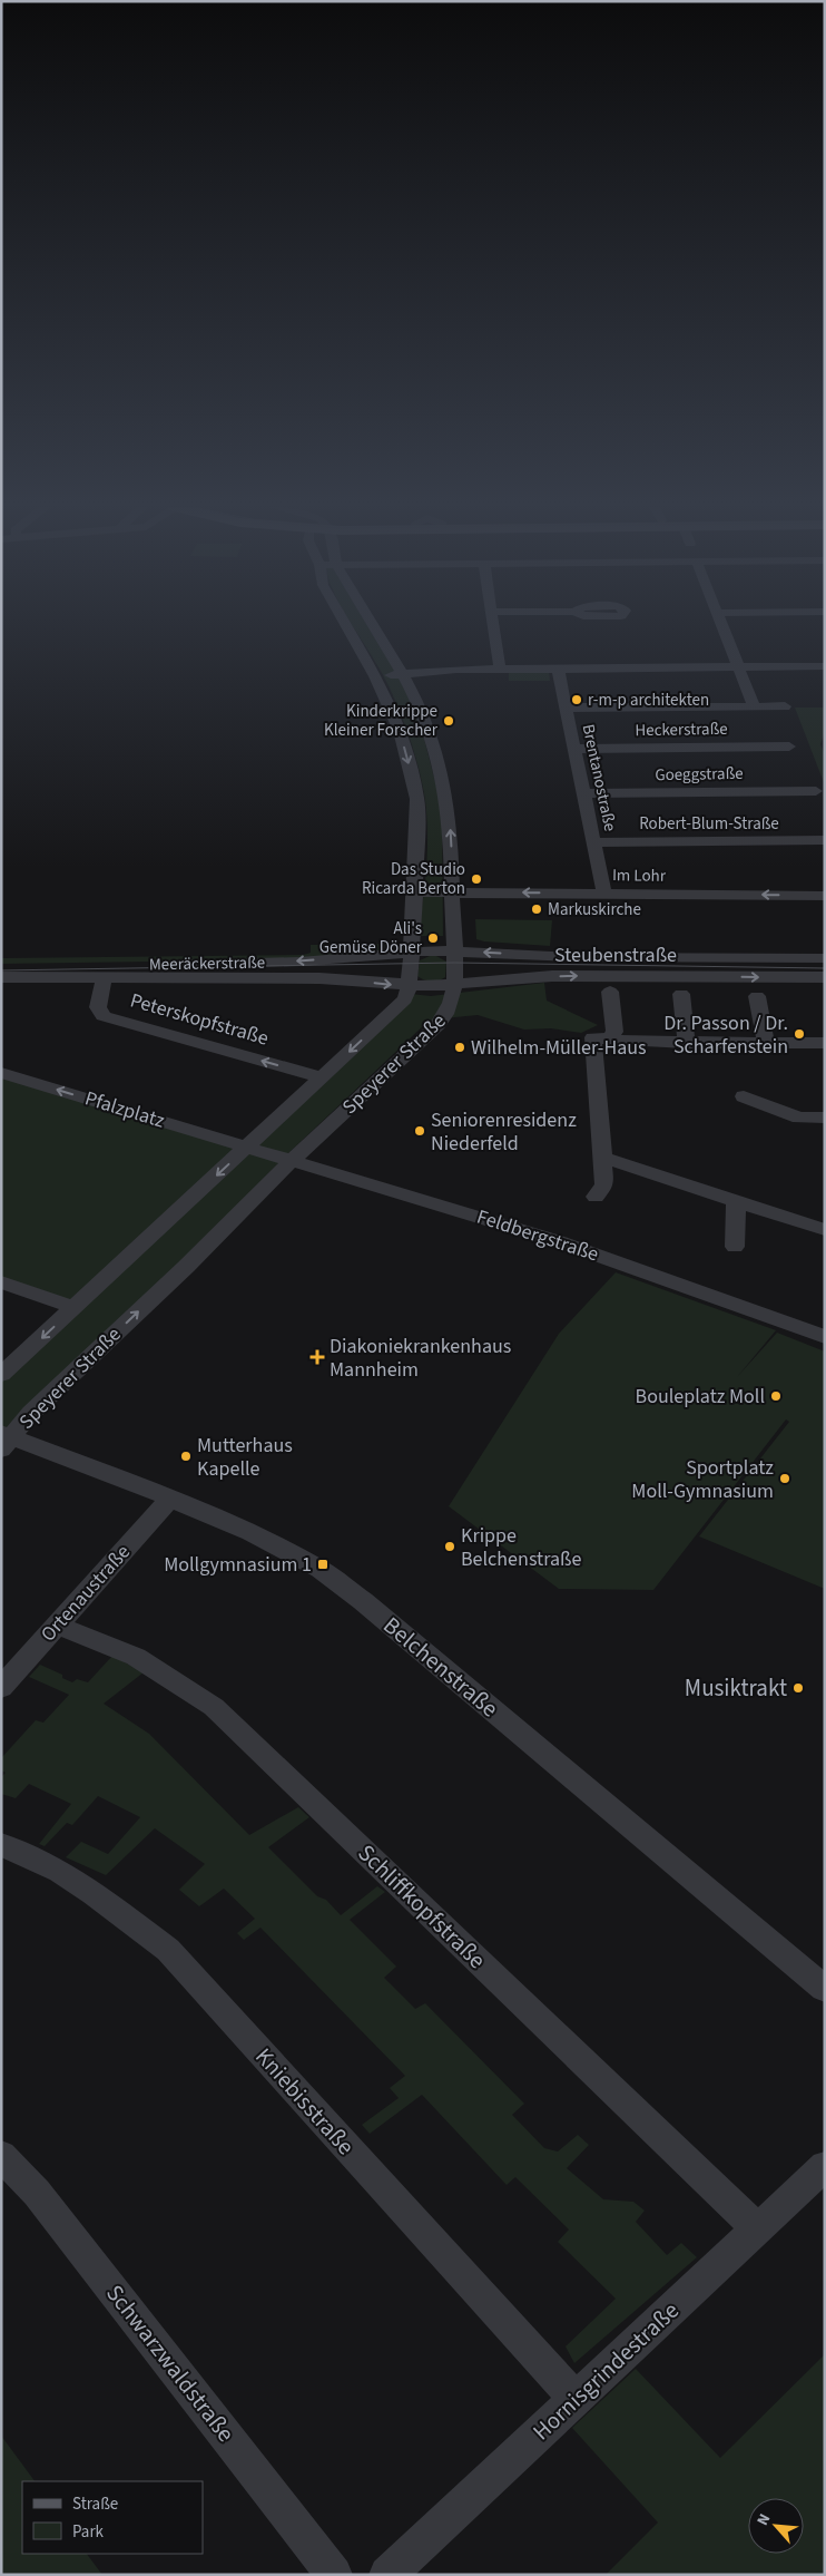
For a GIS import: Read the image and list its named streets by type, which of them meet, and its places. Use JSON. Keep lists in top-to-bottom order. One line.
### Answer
{"streets":{"street":["Heckerstraße","Goeggstraße","Brentanostraße","Robert-Blum-Straße","Im Lohr","Steubenstraße","Meeräckerstraße","Peterskopfstraße","Speyerer Straße","Pfalzplatz","Feldbergstraße","Ortenaustraße","Belchenstraße","Schliffkopfstraße","Kniebisstraße","Schwarzwaldstraße","Hornisgrindestraße"]},"crossings":[["Heckerstraße","Brentanostraße"],["Goeggstraße","Brentanostraße"],["Brentanostraße","Robert-Blum-Straße"],["Brentanostraße","Im Lohr"],["Im Lohr","Speyerer Straße"],["Steubenstraße","Meeräckerstraße"],["Steubenstraße","Speyerer Straße"],["Meeräckerstraße","Peterskopfstraße"],["Meeräckerstraße","Speyerer Straße"],["Peterskopfstraße","Speyerer Straße"],["Speyerer Straße","Pfalzplatz"],["Speyerer Straße","Feldbergstraße"],["Speyerer Straße","Belchenstraße"],["Pfalzplatz","Feldbergstraße"],["Ortenaustraße","Belchenstraße"],["Ortenaustraße","Schliffkopfstraße"],["Schliffkopfstraße","Hornisgrindestraße"],["Kniebisstraße","Hornisgrindestraße"]],"one_way":["Peterskopfstraße","Pfalzplatz"],"places":{"other":["r-m-p architekten","Kinderkrippe Kleiner Forscher","Das Studio Ricarda Berton","Markuskirche","Ali's Gemüse Döner","Dr. Passon / Dr. Scharfenstein","Wilhelm-Müller-Haus","Seniorenresidenz Niederfeld","Bouleplatz Moll","Mutterhaus Kapelle","Sportplatz Moll-Gymnasium","Krippe Belchenstraße","Musiktrakt"],"health":["Diakoniekrankenhaus Mannheim"],"transit":["Mollgymnasium 1"]},"legend":["Straße","Park"],"north":"top left"}
